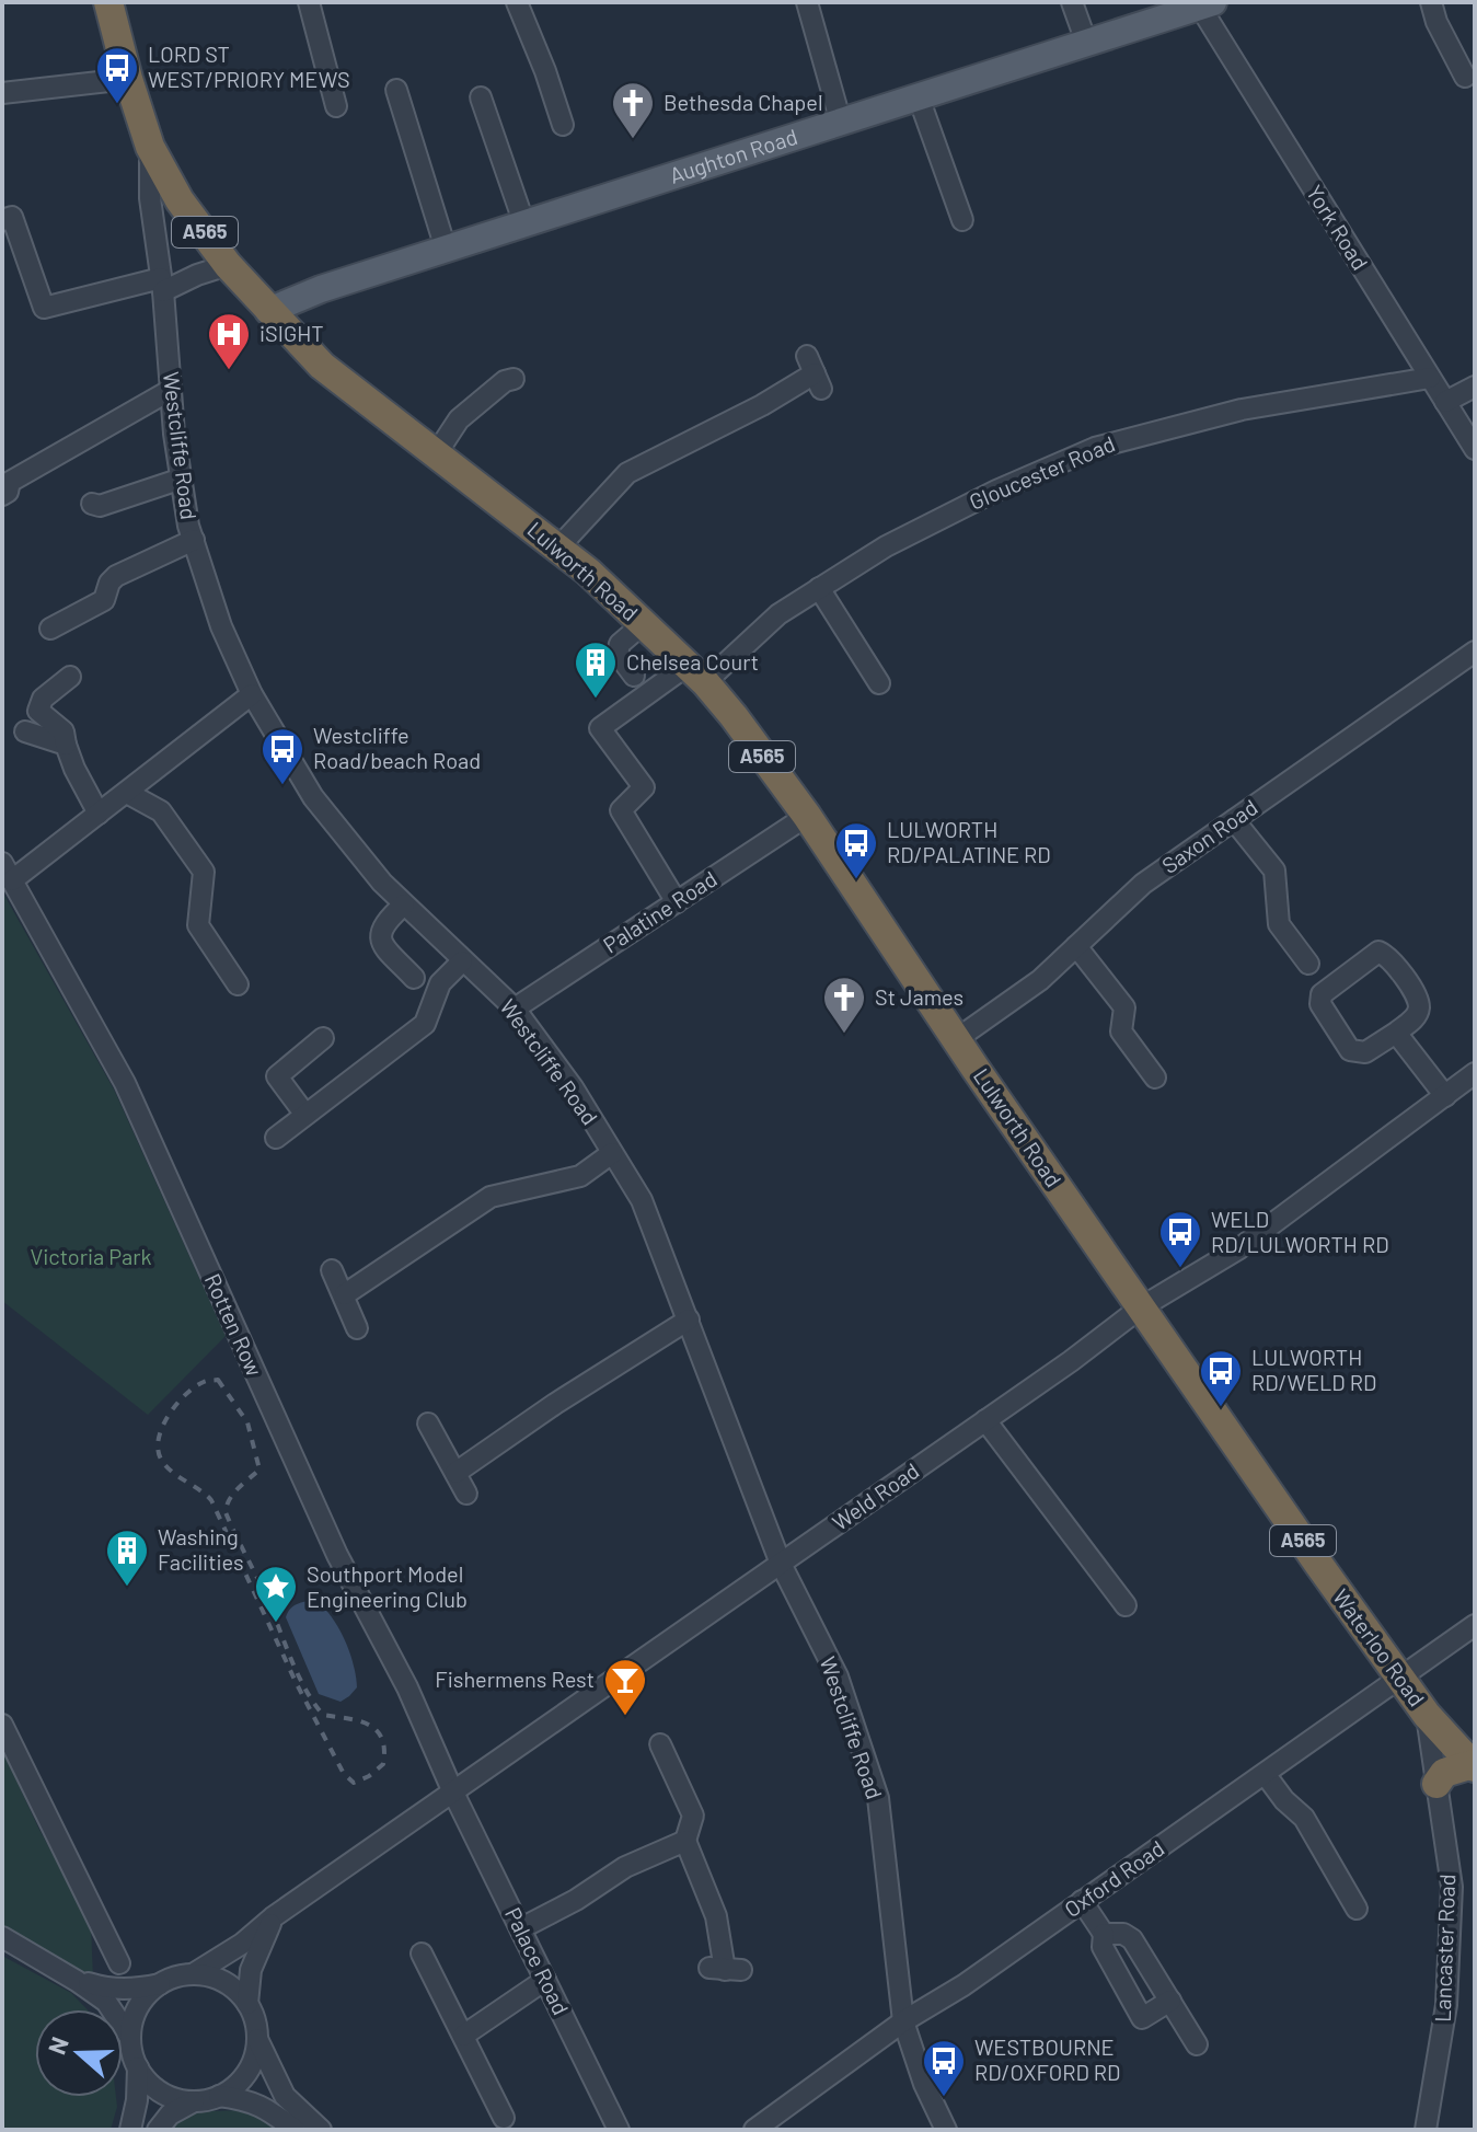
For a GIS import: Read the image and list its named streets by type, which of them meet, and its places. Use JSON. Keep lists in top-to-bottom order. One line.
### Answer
{"streets":{"highway":["A565","Lulworth Road","Waterloo Road"],"main road":["Aughton Road"],"street":["York Road","Westcliffe Road","Gloucester Road","Saxon Road","Palatine Road","Rotten Row","Weld Road","Oxford Road","Lancaster Road","Palace Road"]},"crossings":[["Aughton Road","York Road"],["Aughton Road","Lulworth Road"],["York Road","Gloucester Road"],["A565","Westcliffe Road"],["A565","Lulworth Road"],["Westcliffe Road","Lulworth Road"],["Westcliffe Road","Palatine Road"],["Westcliffe Road","Weld Road"],["Westcliffe Road","Oxford Road"],["Gloucester Road","Lulworth Road"],["Gloucester Road","Palatine Road"],["Lulworth Road","Saxon Road"],["Lulworth Road","Palatine Road"],["Lulworth Road","Weld Road"],["Lulworth Road","Waterloo Road"],["Rotten Row","Weld Road"],["Rotten Row","Palace Road"],["Weld Road","Waterloo Road"],["Weld Road","Palace Road"],["Waterloo Road","Oxford Road"],["Waterloo Road","Lancaster Road"]],"parks":["Victoria Park"],"places":{"bus stop":["LORD ST WEST/PRIORY MEWS","Westcliffe Road/beach Road","LULWORTH RD/PALATINE RD","WELD RD/LULWORTH RD","LULWORTH RD/WELD RD","WESTBOURNE RD/OXFORD RD"],"church":["Bethesda Chapel","St James"],"hospital":["iSIGHT"],"building":["Chelsea Court","Washing Facilities"],"place":["Southport Model Engineering Club"],"bar":["Fishermens Rest"]},"north":"left"}
